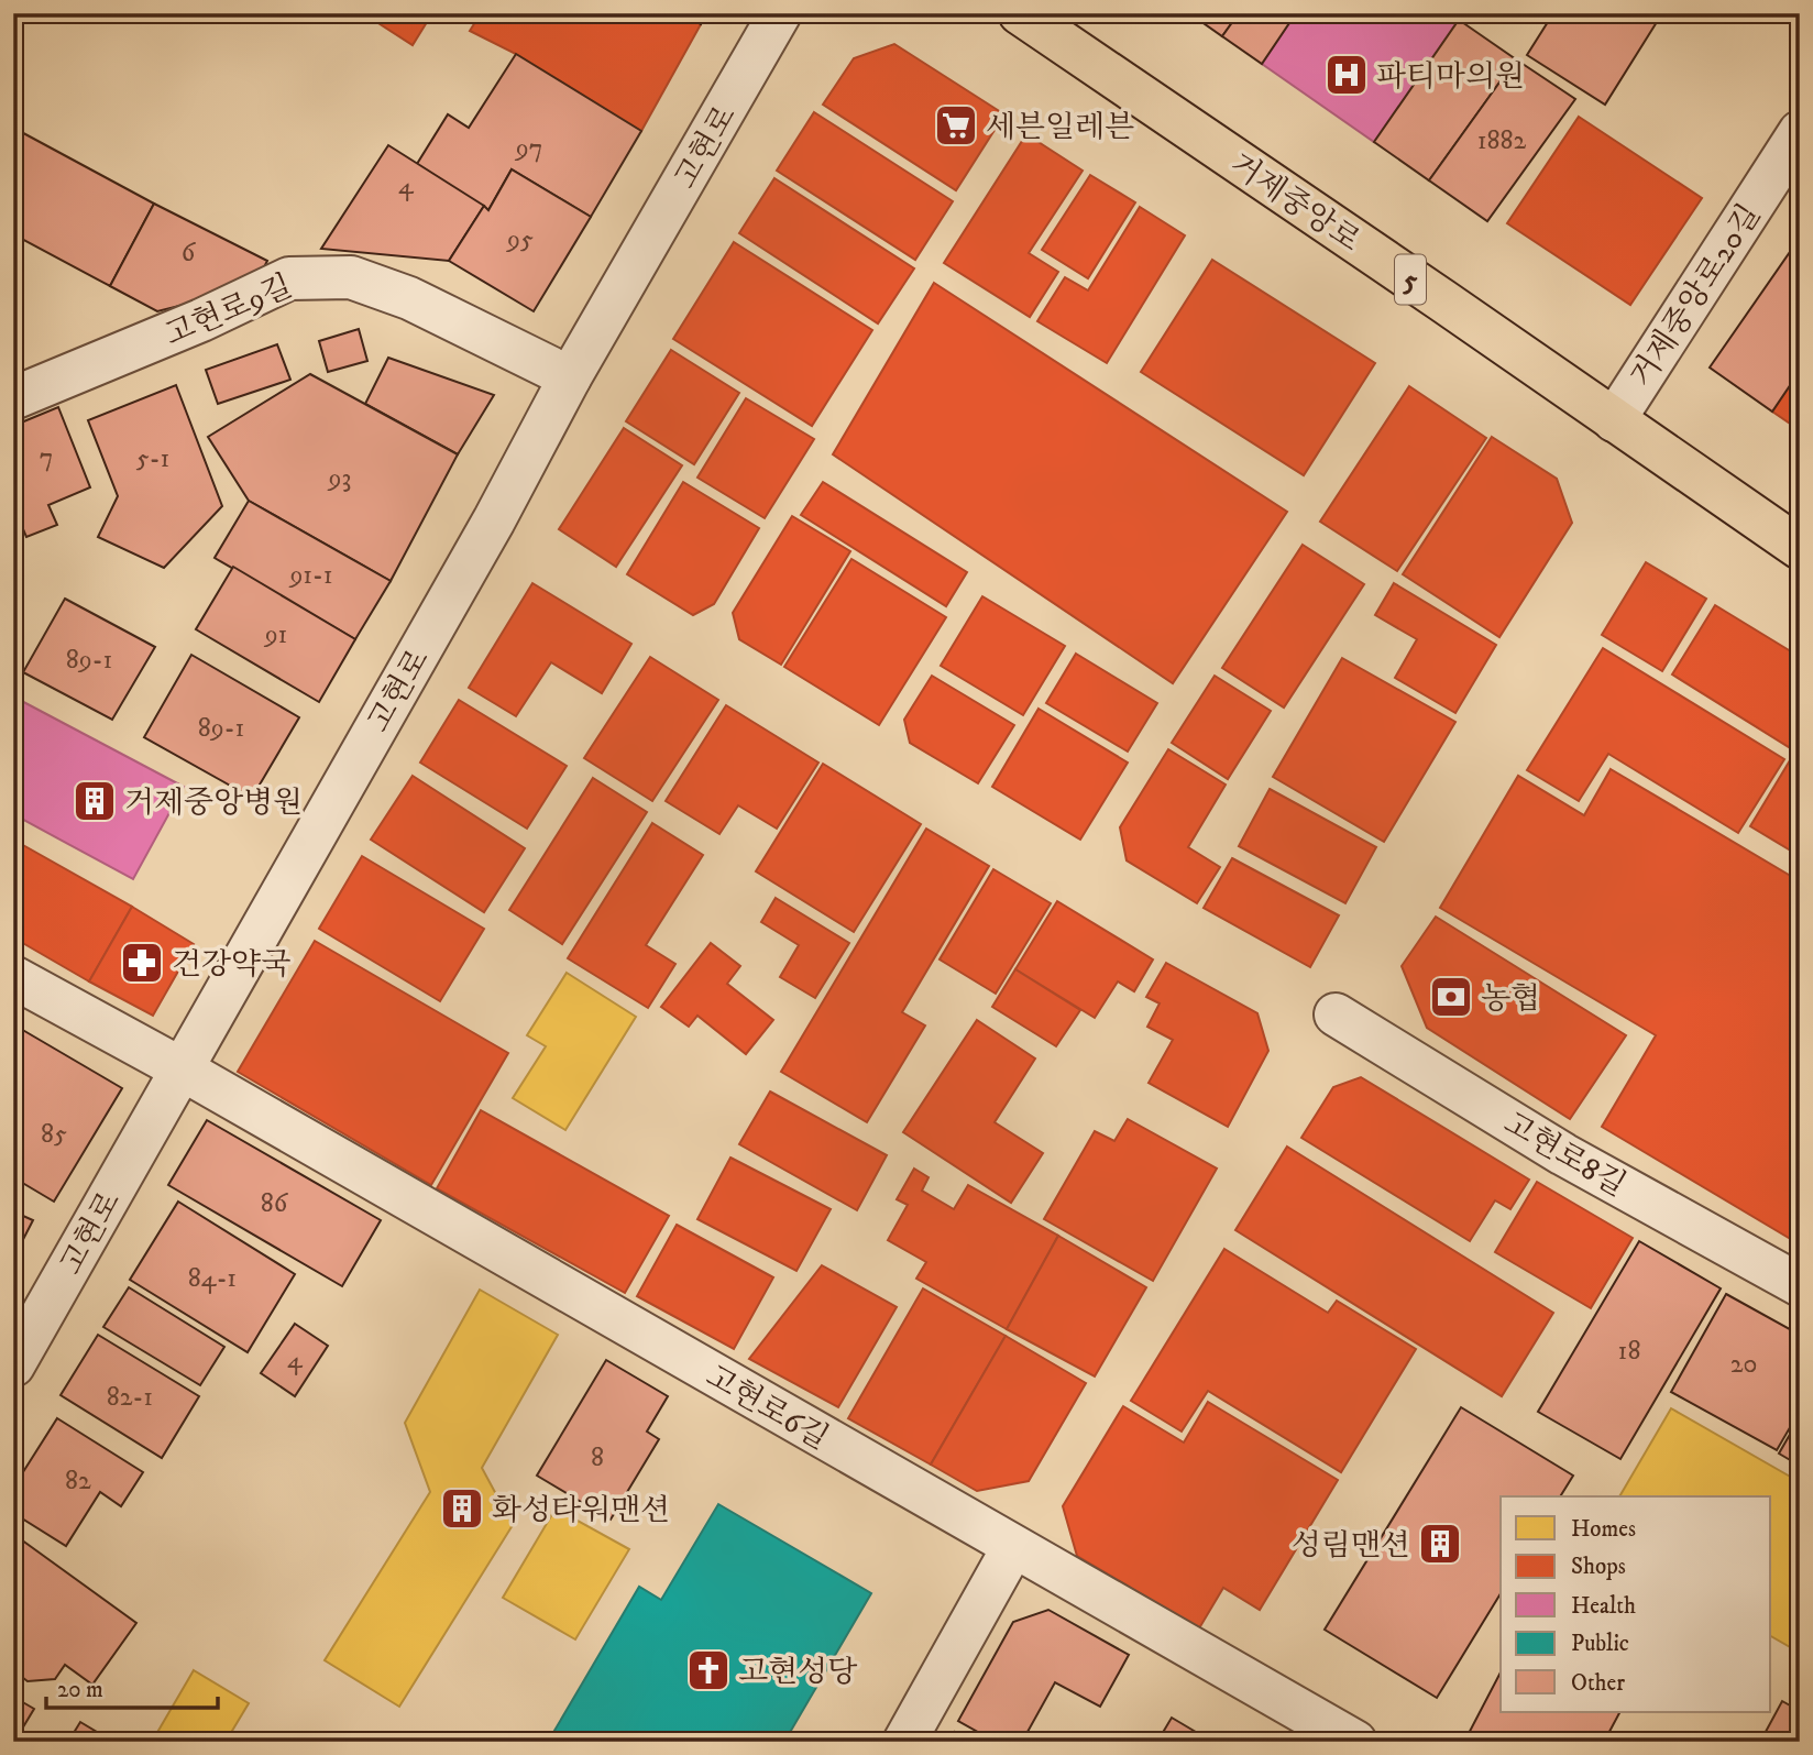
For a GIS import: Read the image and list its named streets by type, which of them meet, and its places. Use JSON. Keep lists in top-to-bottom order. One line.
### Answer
{"streets":{"main road":["거제중앙로","5"],"street":["고현로","거제중앙로20길","고현로9길","고현로8길","고현로6길"]},"crossings":[["고현로","고현로9길"],["고현로","고현로6길"],["거제중앙로","거제중앙로20길"]],"places":{"hospital":["파티마의원"],"supermarket":["세븐일레븐"],"building":["거제중앙병원","화성타워맨션","성림맨션"],"pharmacy":["건강약국"],"bank":["농협"],"church":["고현성당"]},"house_numbers":["1882","97","4","95","6","7","5-1","93","91-1","91","89-1","89-1","85","86","84-1","18","4","20","82-1","8","82"],"legend":["Homes","Shops","Health","Public","Other"],"scale_bar":"20 m"}
